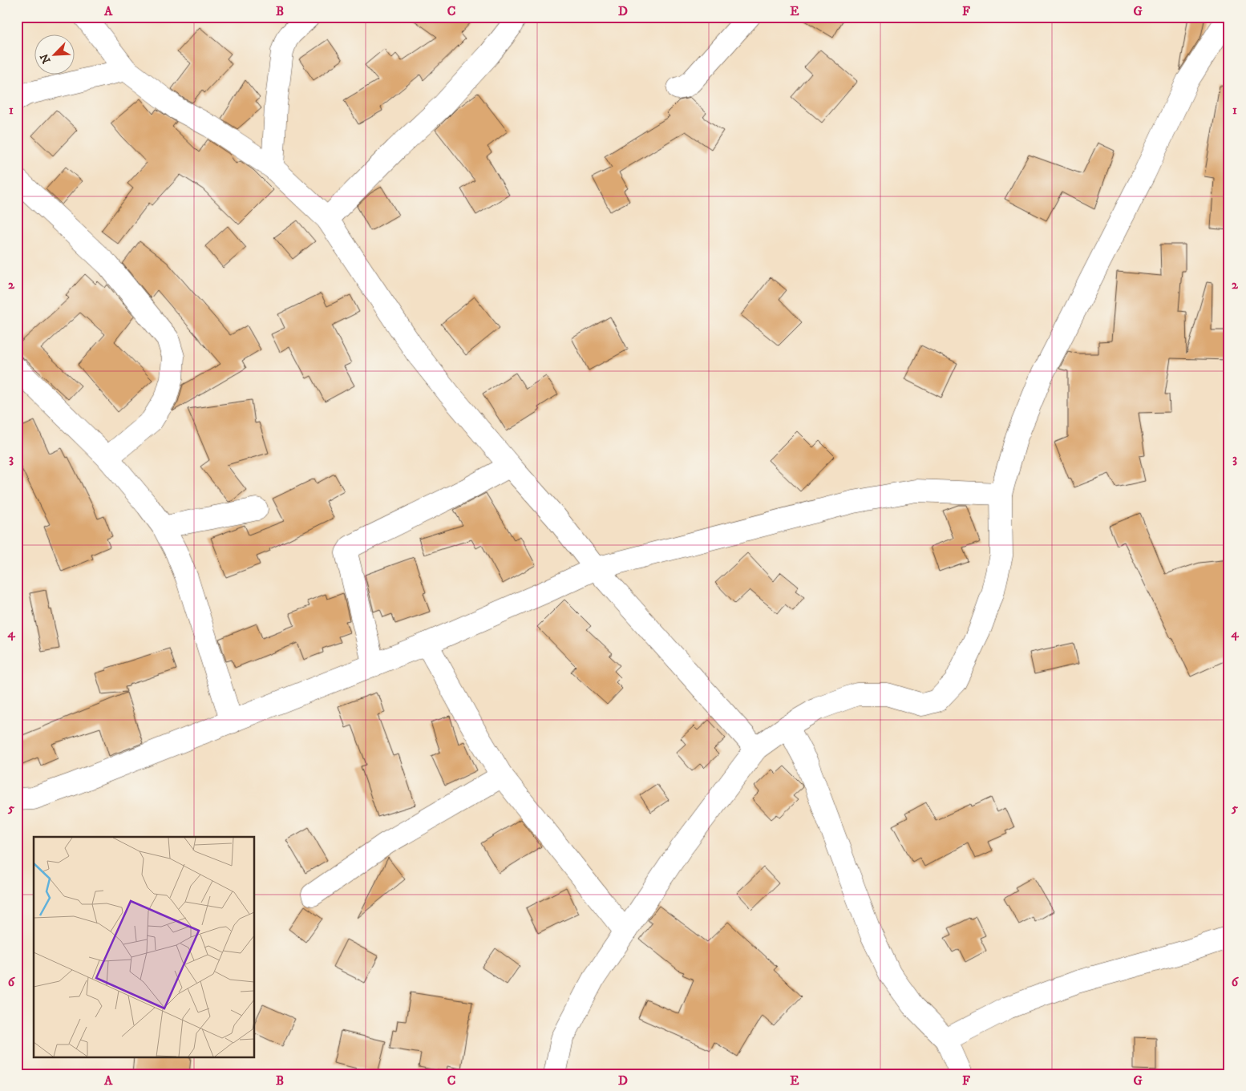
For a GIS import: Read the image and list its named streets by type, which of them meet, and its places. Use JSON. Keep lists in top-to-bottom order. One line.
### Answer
{"north":"bottom left","grid":{"columns":["A","B","C","D","E","F","G"],"rows":["1","2","3","4","5","6"]}}
